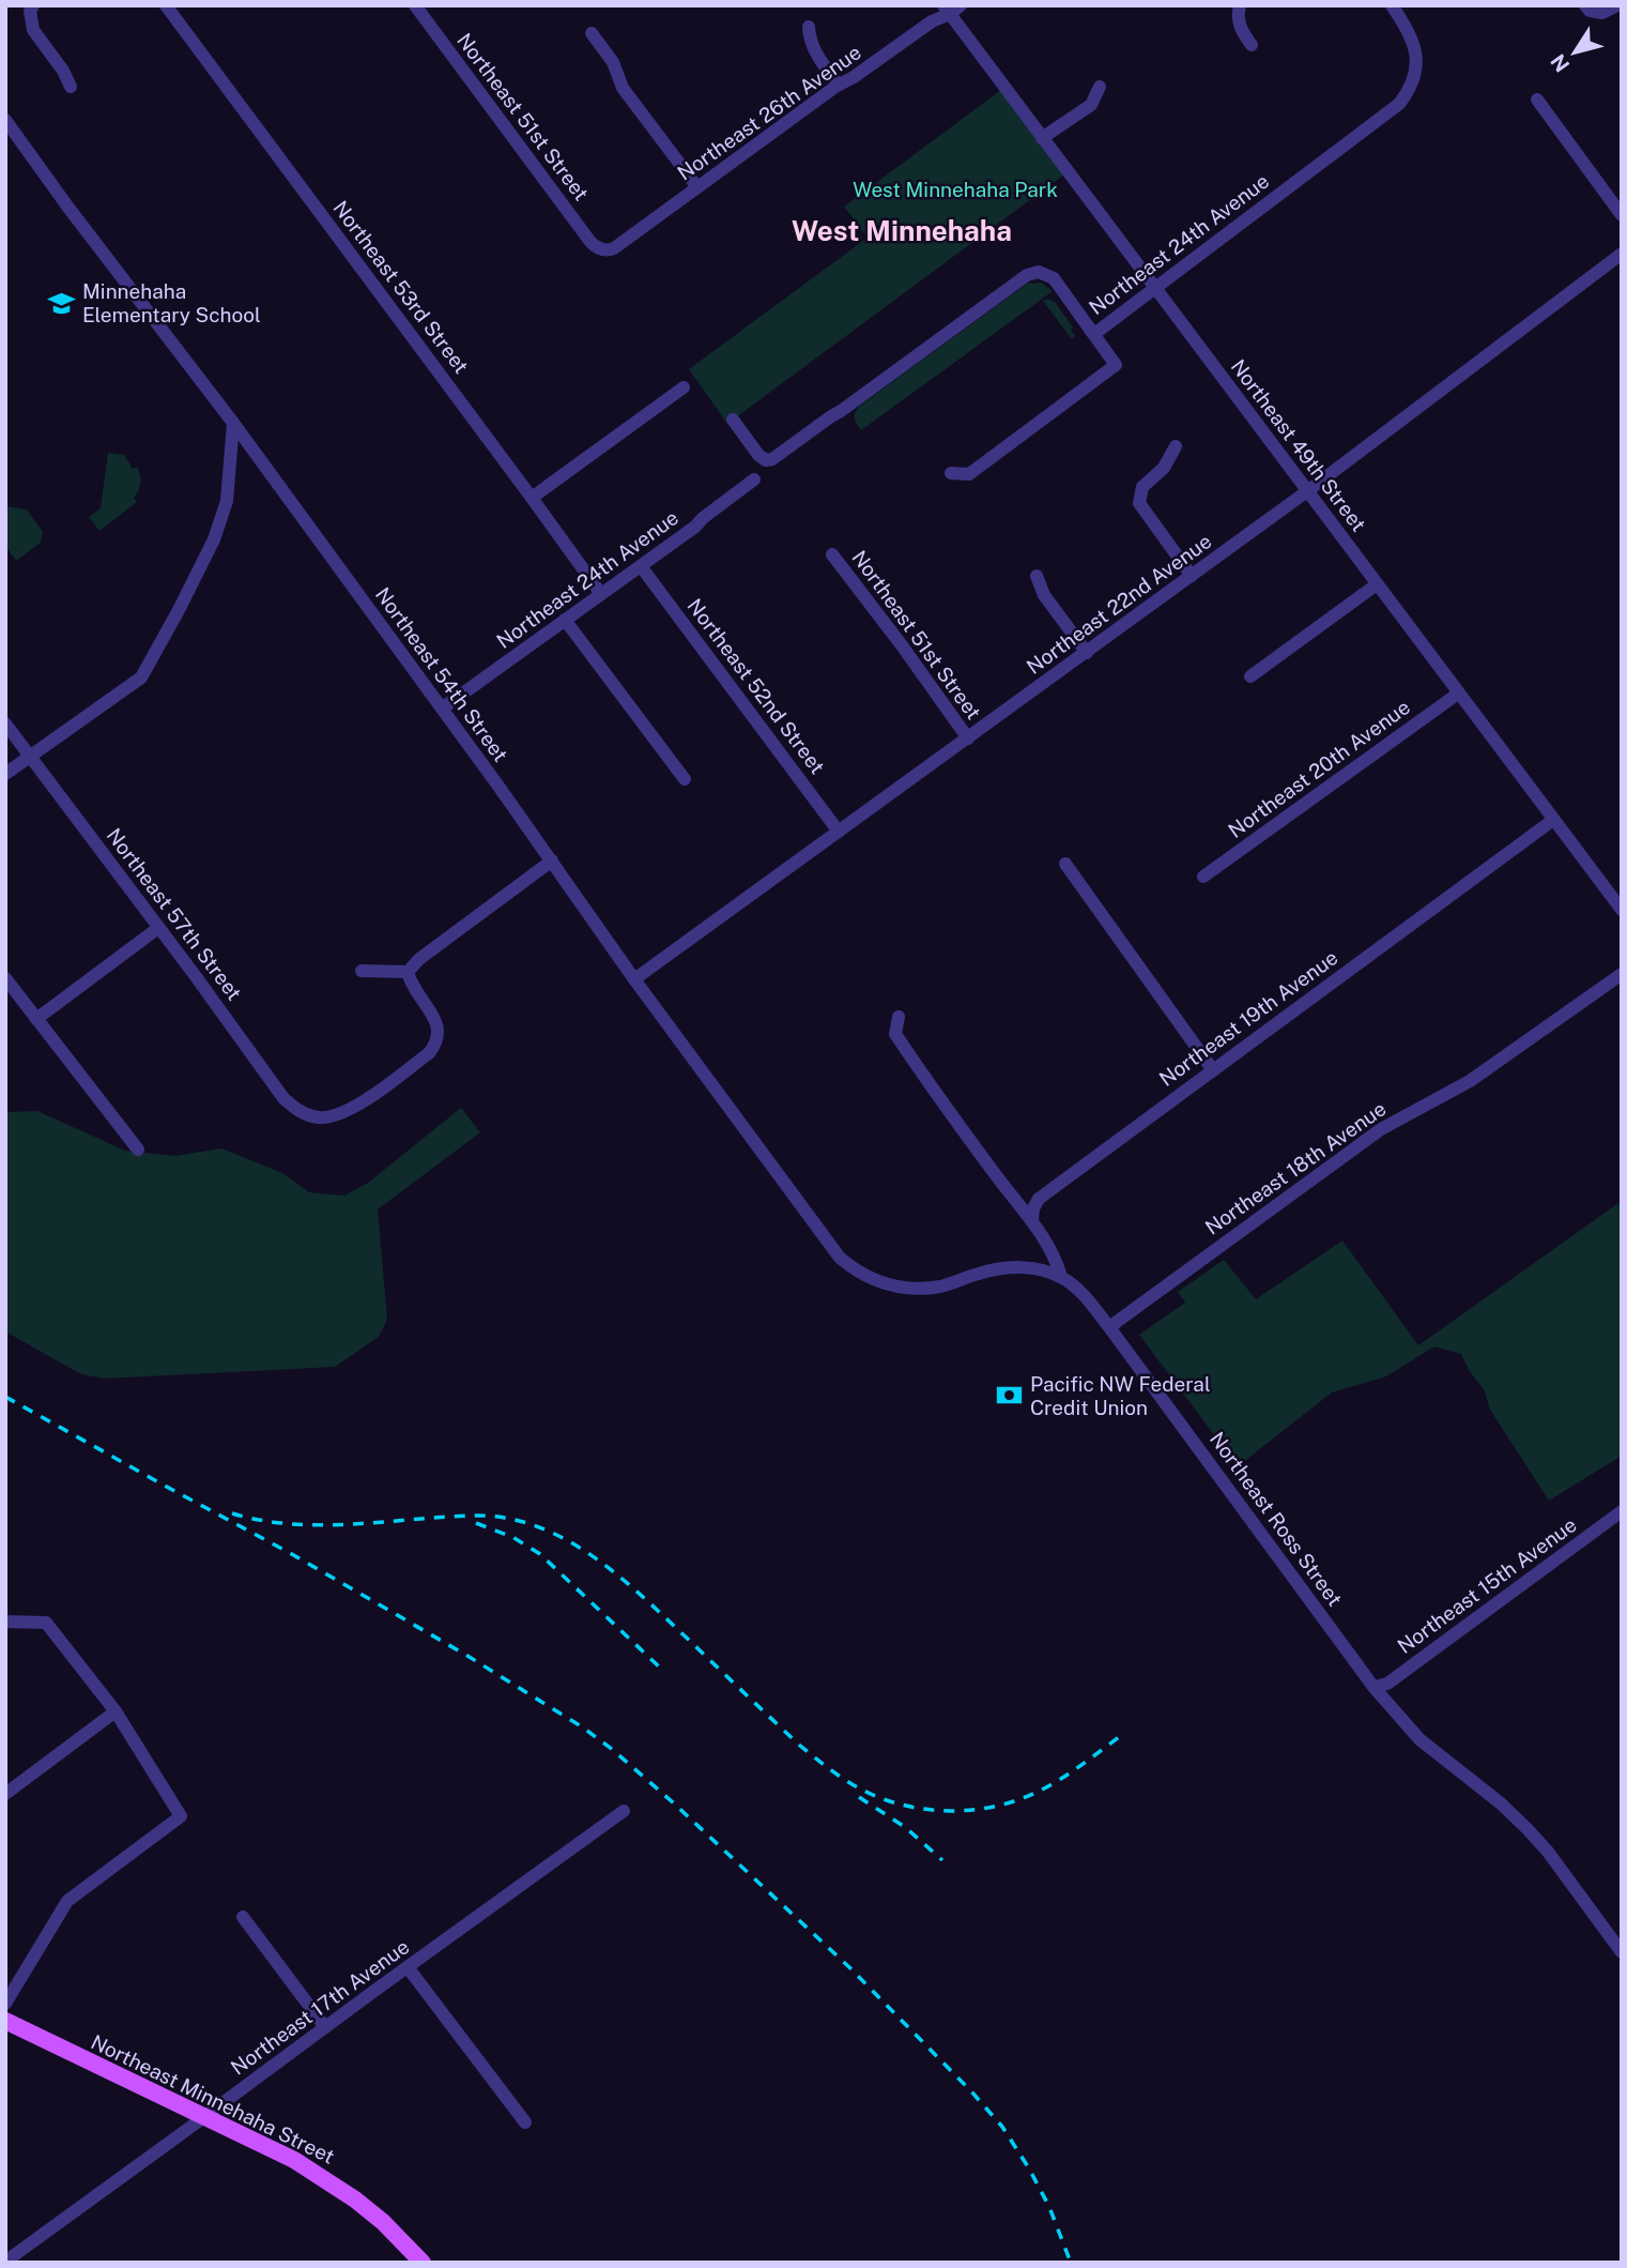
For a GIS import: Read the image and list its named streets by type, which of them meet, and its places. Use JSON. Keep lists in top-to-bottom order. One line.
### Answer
{"streets":{"main road":["Northeast Minnehaha Street"],"street":["Northeast 26th Avenue","Northeast 51st Street","Northeast 24th Avenue","Northeast 53rd Street","Northeast 49th Street","Northeast 22nd Avenue","Northeast 54th Street","Northeast 52nd Street","Northeast 20th Avenue","Northeast 57th Street","Northeast 19th Avenue","Northeast 18th Avenue","Northeast Ross Street","Northeast 15th Avenue","Northeast 17th Avenue"]},"crossings":[["Northeast 26th Avenue","Northeast 51st Street"],["Northeast 26th Avenue","Northeast 49th Street"],["Northeast 51st Street","Northeast 22nd Avenue"],["Northeast 24th Avenue","Northeast 53rd Street"],["Northeast 24th Avenue","Northeast 49th Street"],["Northeast 24th Avenue","Northeast 54th Street"],["Northeast 24th Avenue","Northeast 52nd Street"],["Northeast 49th Street","Northeast 22nd Avenue"],["Northeast 49th Street","Northeast 20th Avenue"],["Northeast 49th Street","Northeast 19th Avenue"],["Northeast 22nd Avenue","Northeast 54th Street"],["Northeast 22nd Avenue","Northeast 52nd Street"],["Northeast 54th Street","Northeast Ross Street"],["Northeast 18th Avenue","Northeast Ross Street"],["Northeast Ross Street","Northeast 15th Avenue"],["Northeast 17th Avenue","Northeast Minnehaha Street"]],"districts":["West Minnehaha"],"parks":["West Minnehaha Park"],"places":{"school or university":["Minnehaha Elementary School"],"bank":["Pacific NW Federal Credit Union"]},"north":"bottom left"}
